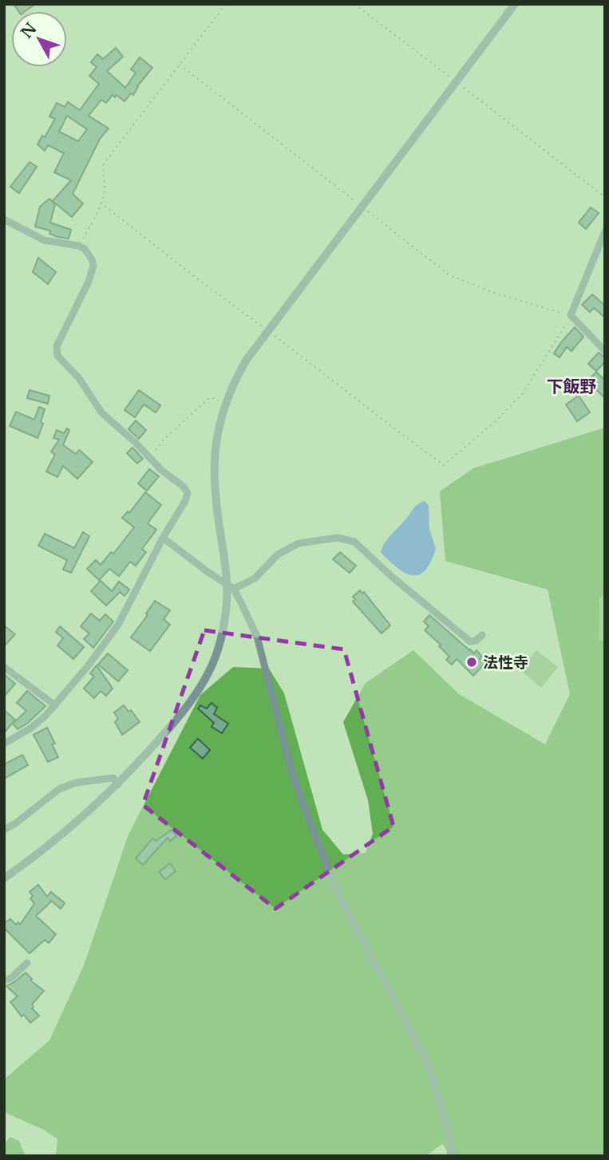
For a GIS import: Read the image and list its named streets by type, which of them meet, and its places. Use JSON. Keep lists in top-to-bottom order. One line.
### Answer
{"districts":["下飯野"],"places":["法性寺"],"north":"top left"}
